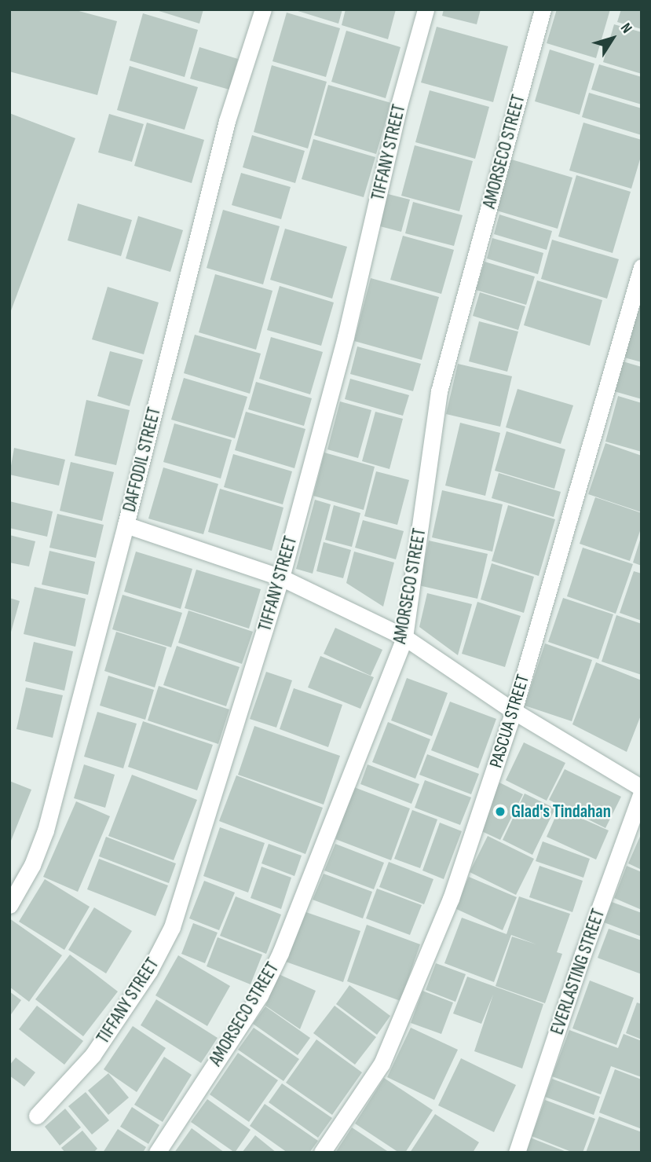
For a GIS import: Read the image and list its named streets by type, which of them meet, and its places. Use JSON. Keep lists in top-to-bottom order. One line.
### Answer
{"streets":{"street":["AMORSECO STREET","TIFFANY STREET","DAFFODIL STREET","PASCUA STREET","EVERLASTING STREET"]},"places":["Glad's Tindahan"],"north":"top right"}
